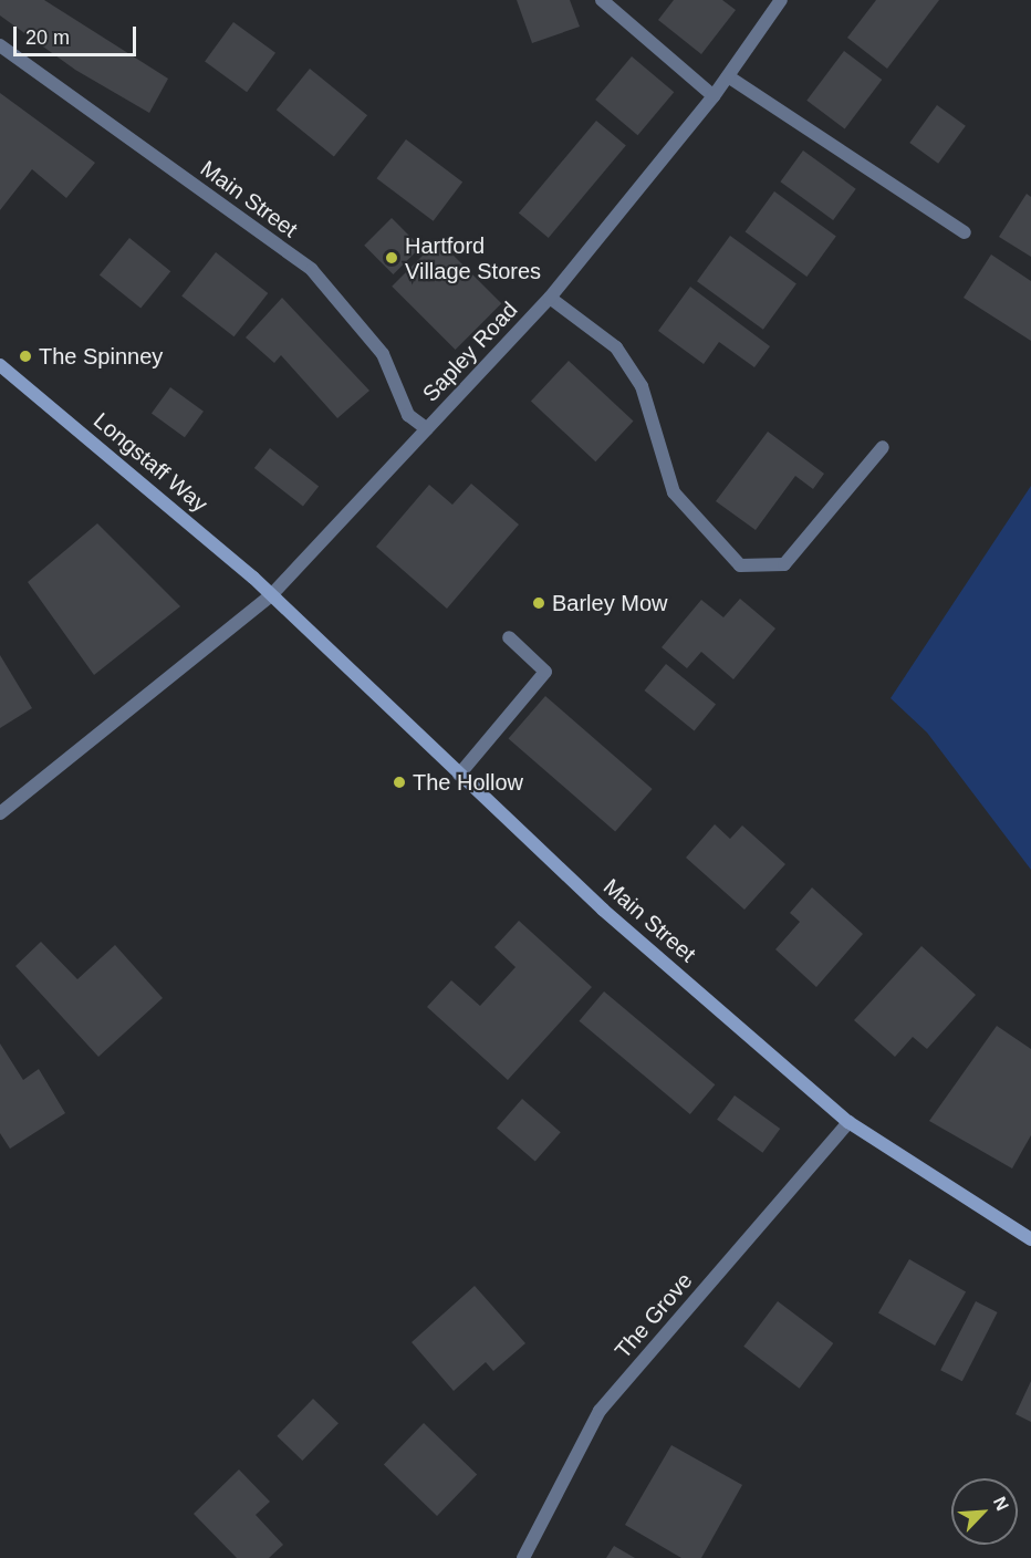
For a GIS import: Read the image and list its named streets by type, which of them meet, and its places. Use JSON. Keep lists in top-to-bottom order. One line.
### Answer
{"streets":{"main road":["Main Street","Longstaff Way"],"street":["Sapley Road","The Grove"]},"crossings":[["Main Street","Sapley Road"],["Main Street","Longstaff Way"],["Main Street","The Grove"],["Sapley Road","Longstaff Way"]],"places":["Hartford Village Stores","The Spinney","Barley Mow","The Hollow"],"scale_bar":"20 m","north":"top right"}
